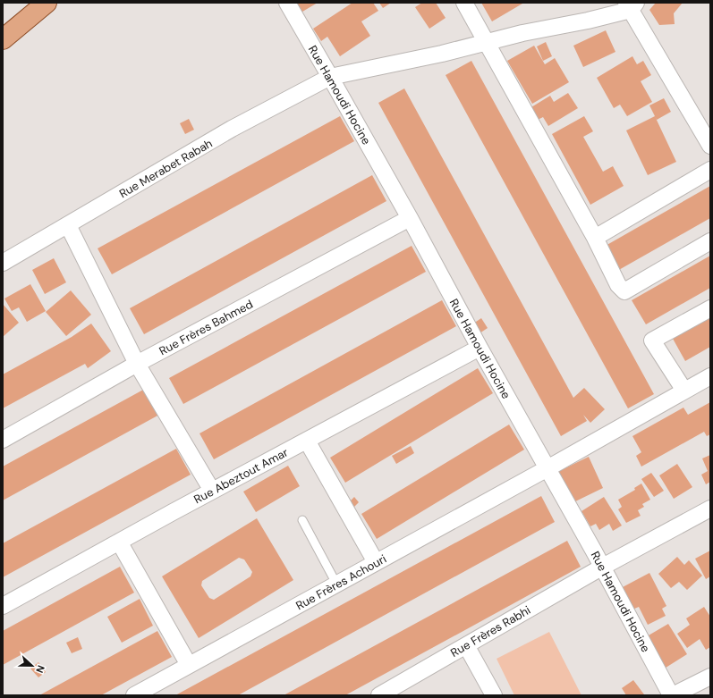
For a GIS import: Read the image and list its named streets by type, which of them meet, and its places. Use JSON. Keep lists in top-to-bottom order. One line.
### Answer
{"streets":{"street":["Rue Hamoudi Hocine","Rue Merabet Rabah","Rue Frères Bahmed","Rue Abeztout Amar","Rue Frères Achouri","Rue Frères Rabhi"]},"crossings":[["Rue Hamoudi Hocine","Rue Merabet Rabah"],["Rue Hamoudi Hocine","Rue Frères Bahmed"],["Rue Hamoudi Hocine","Rue Abeztout Amar"],["Rue Hamoudi Hocine","Rue Frères Achouri"],["Rue Hamoudi Hocine","Rue Frères Rabhi"]],"north":"right"}
